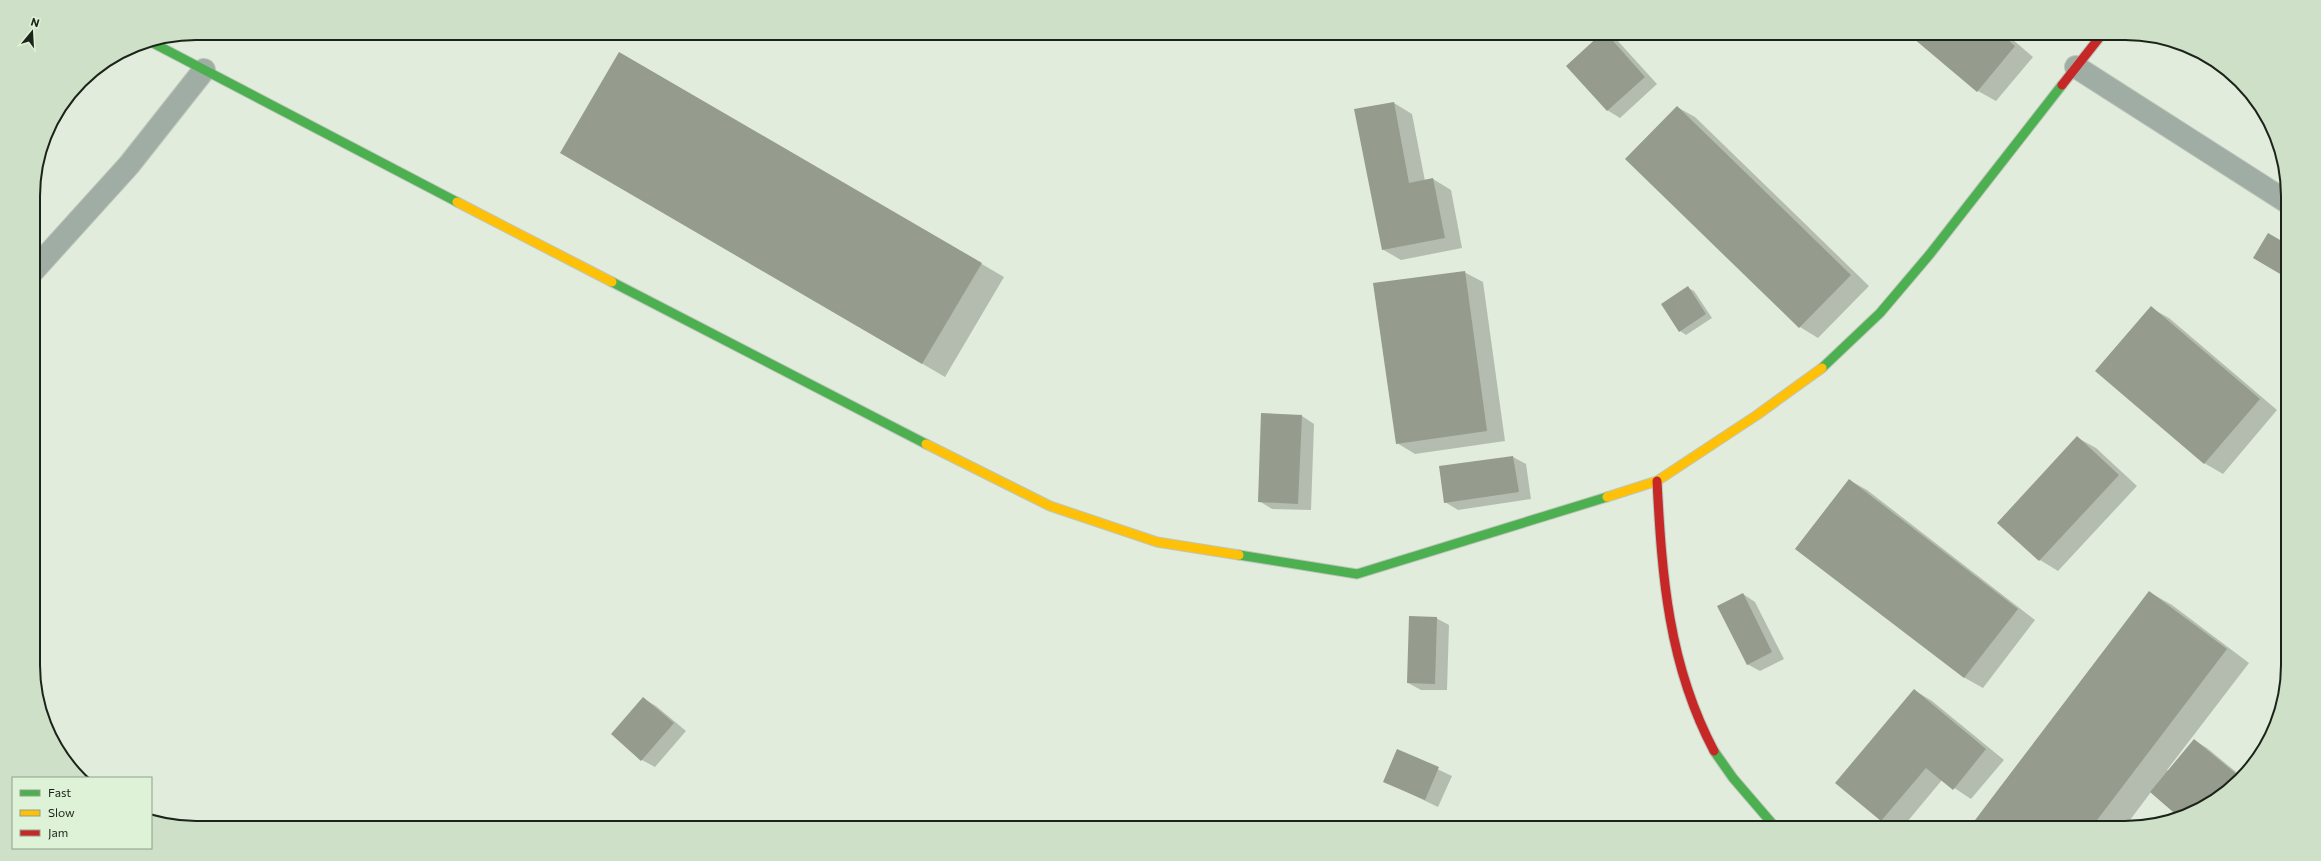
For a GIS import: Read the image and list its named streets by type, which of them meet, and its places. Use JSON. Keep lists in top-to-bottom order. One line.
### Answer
{"legend":["Fast","Slow","Jam"],"north":"top"}
